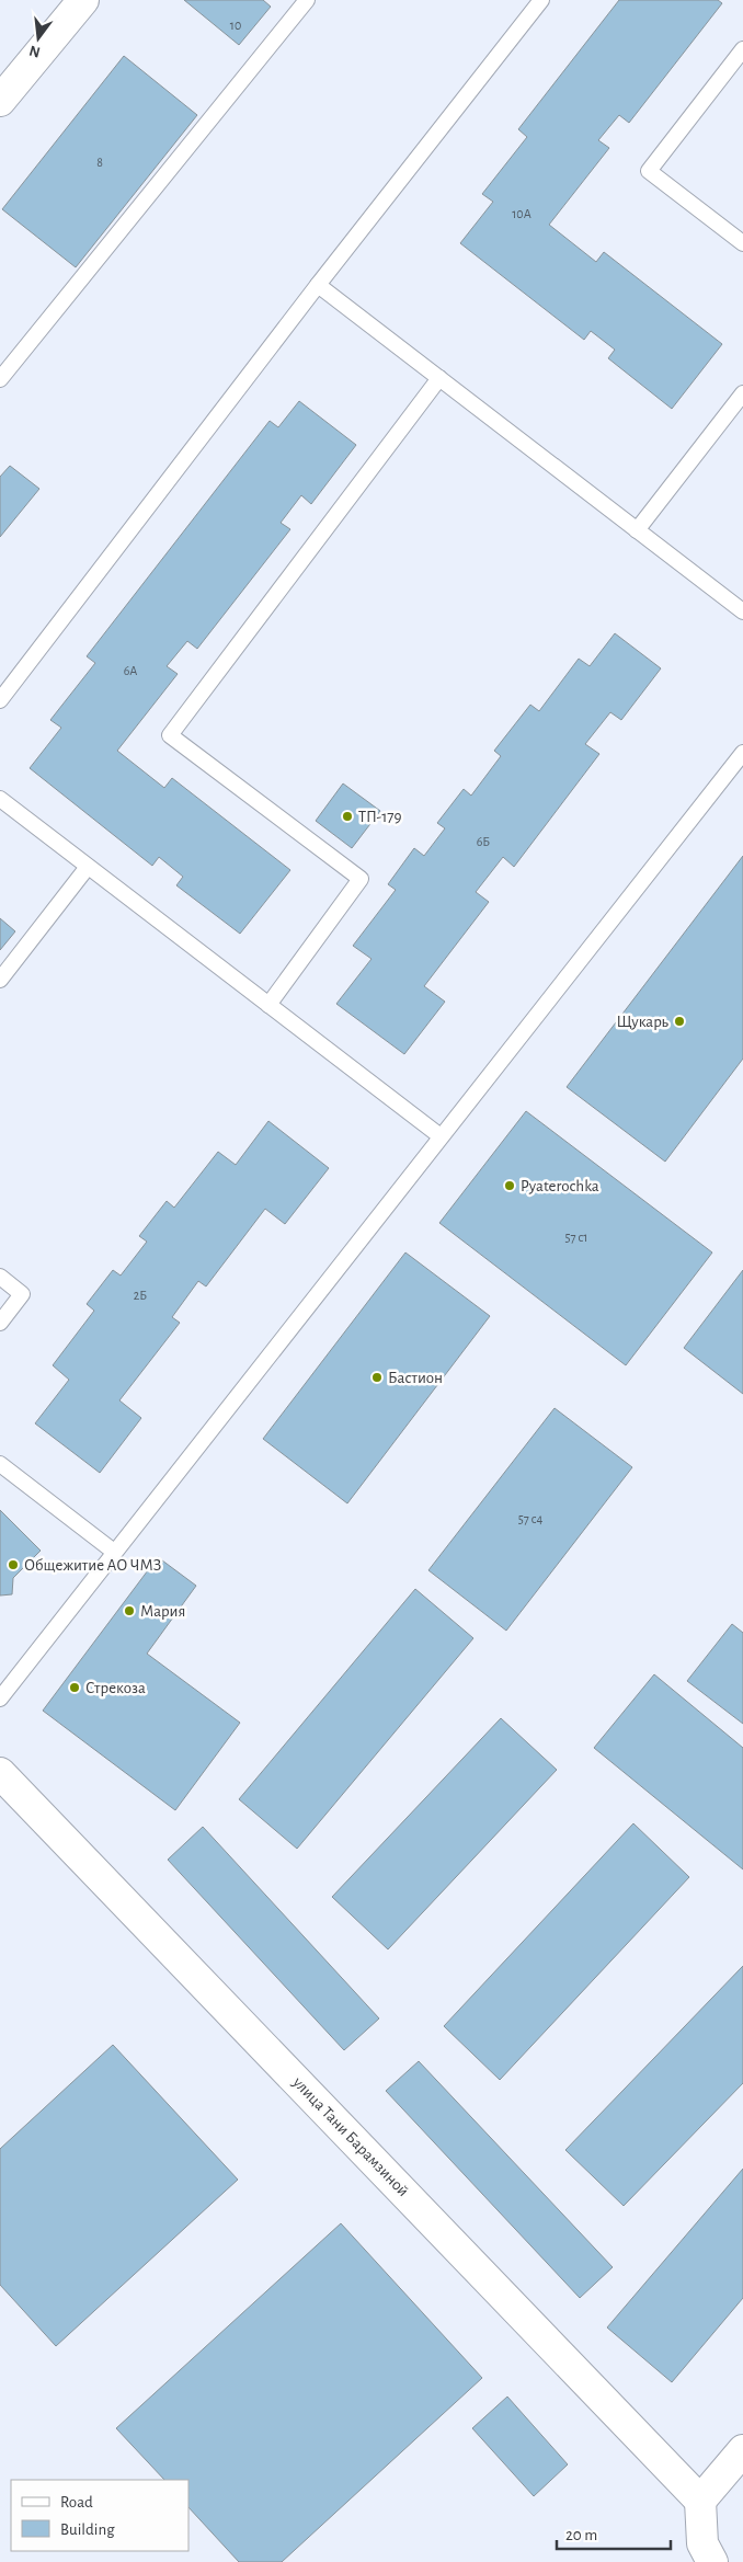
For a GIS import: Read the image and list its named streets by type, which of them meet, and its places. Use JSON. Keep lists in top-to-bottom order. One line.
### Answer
{"streets":{"street":["улица Тани Барамзиной"]},"places":["ТП-179","Щукарь","Pyaterochka","Бастион","Общежитие АО ЧМЗ","Мария","Стрекоза"],"house_numbers":["10","8","10А","6А","6Б","57 с1","2Б","57 с4"],"legend":["Road","Building"],"scale_bar":"20 m","north":"bottom"}
